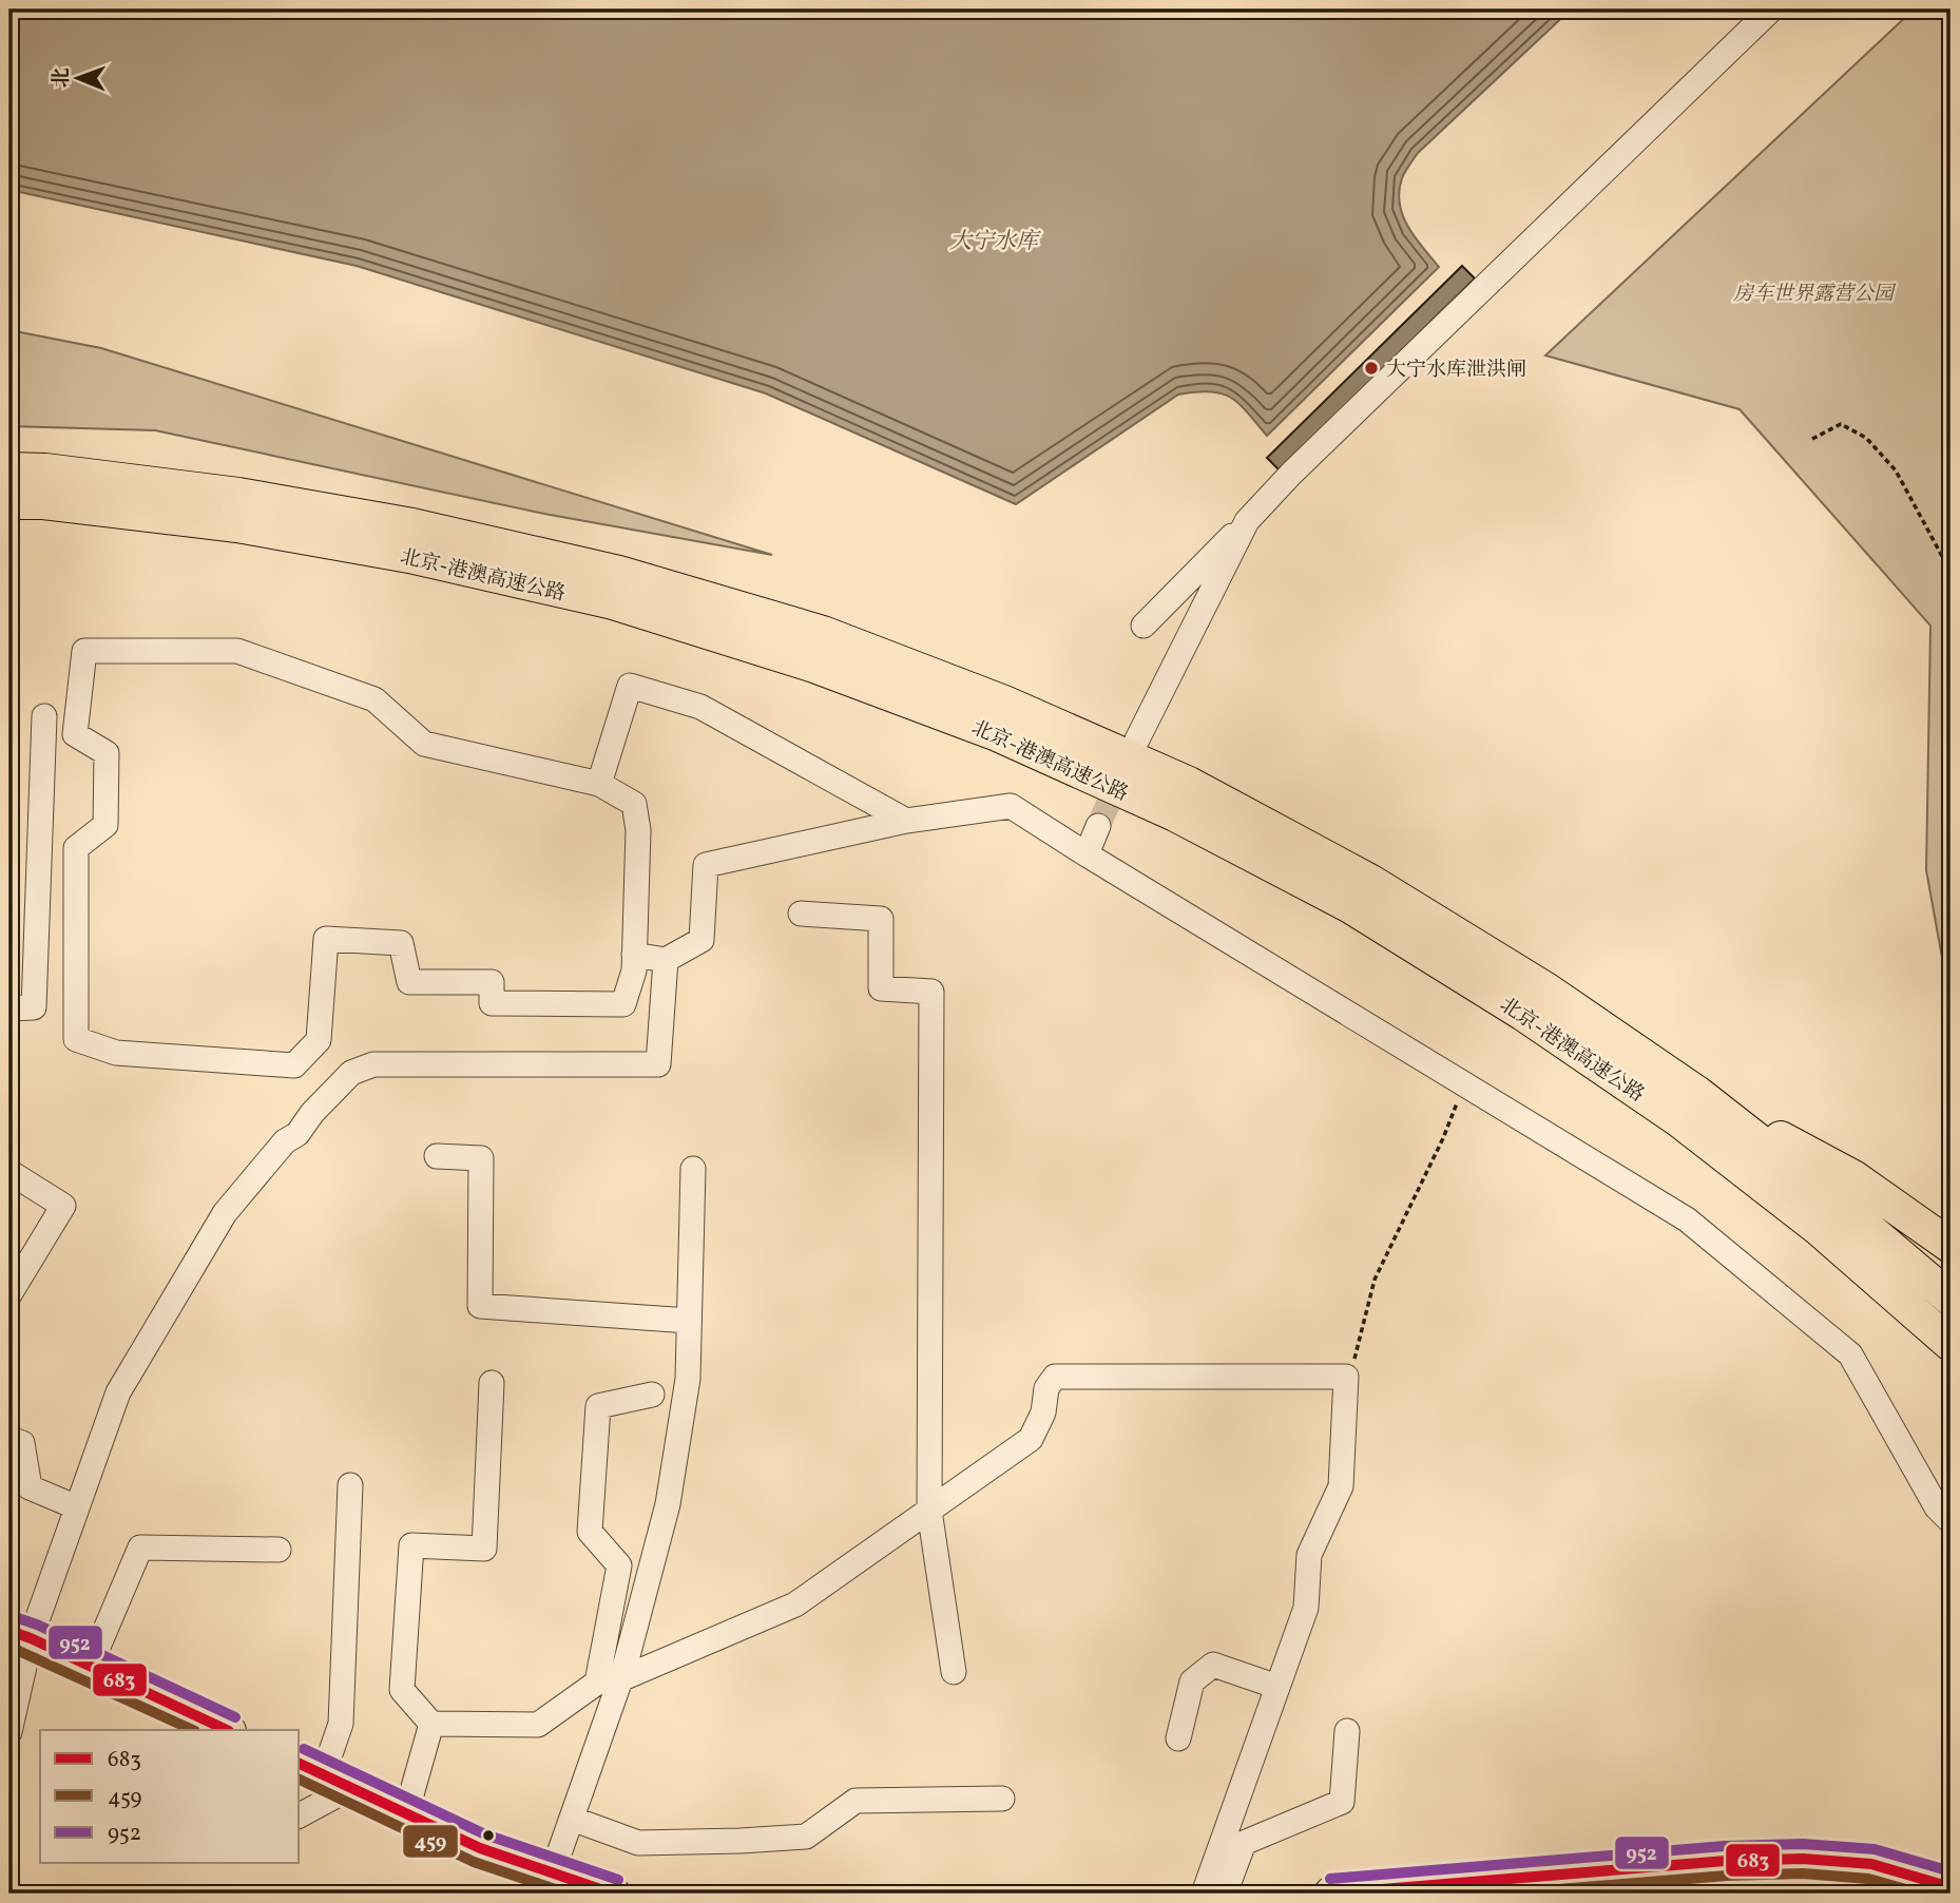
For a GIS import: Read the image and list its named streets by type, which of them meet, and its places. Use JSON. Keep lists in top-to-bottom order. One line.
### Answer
{"streets":{"highway":["北京-港澳高速公路"]},"water":["大宁水库"],"parks":["房车世界露营公园"],"places":["大宁水库泄洪闸"],"lines":["transit line 952","transit line 683","transit line 459"],"legend":["683","459","952"],"north":"left"}
